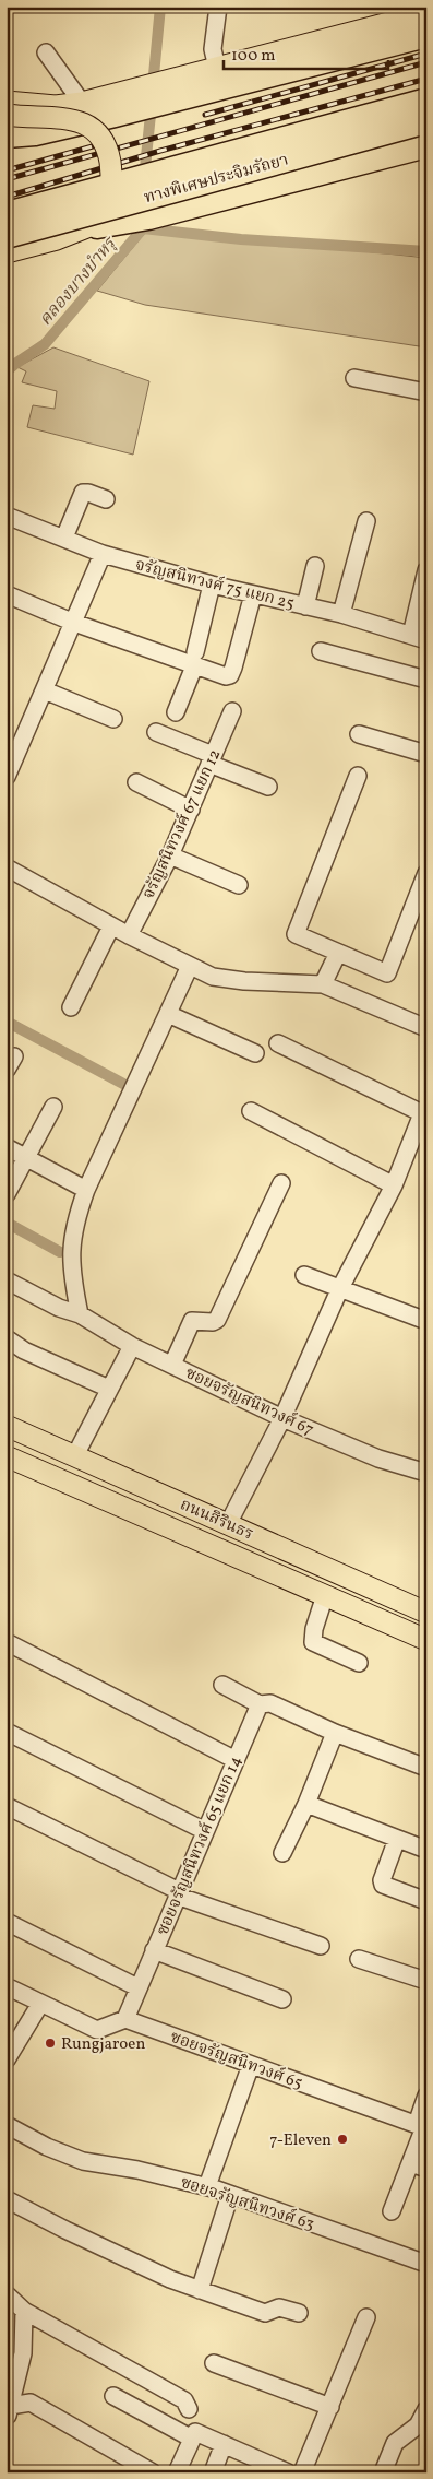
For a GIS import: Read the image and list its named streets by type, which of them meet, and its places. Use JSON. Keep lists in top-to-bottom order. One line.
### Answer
{"streets":{"highway":["ทางพิเศษประจิมรัถยา"],"main road":["ถนนสิรินธร"],"street":["จรัญสนิทวงศ์ 75 แยก 25","จรัญสนิทวงศ์ 67 แยก 12","ซอยจรัญสนิทวงศ์ 67","ซอยจรัญสนิทวงศ์ 65 แยก 14","ซอยจรัญสนิทวงศ์ 65","ซอยจรัญสนิทวงศ์ 63"]},"water":["คลองบางบำหรุ"],"places":["Rungjaroen","7-Eleven"],"scale_bar":"100 m"}
